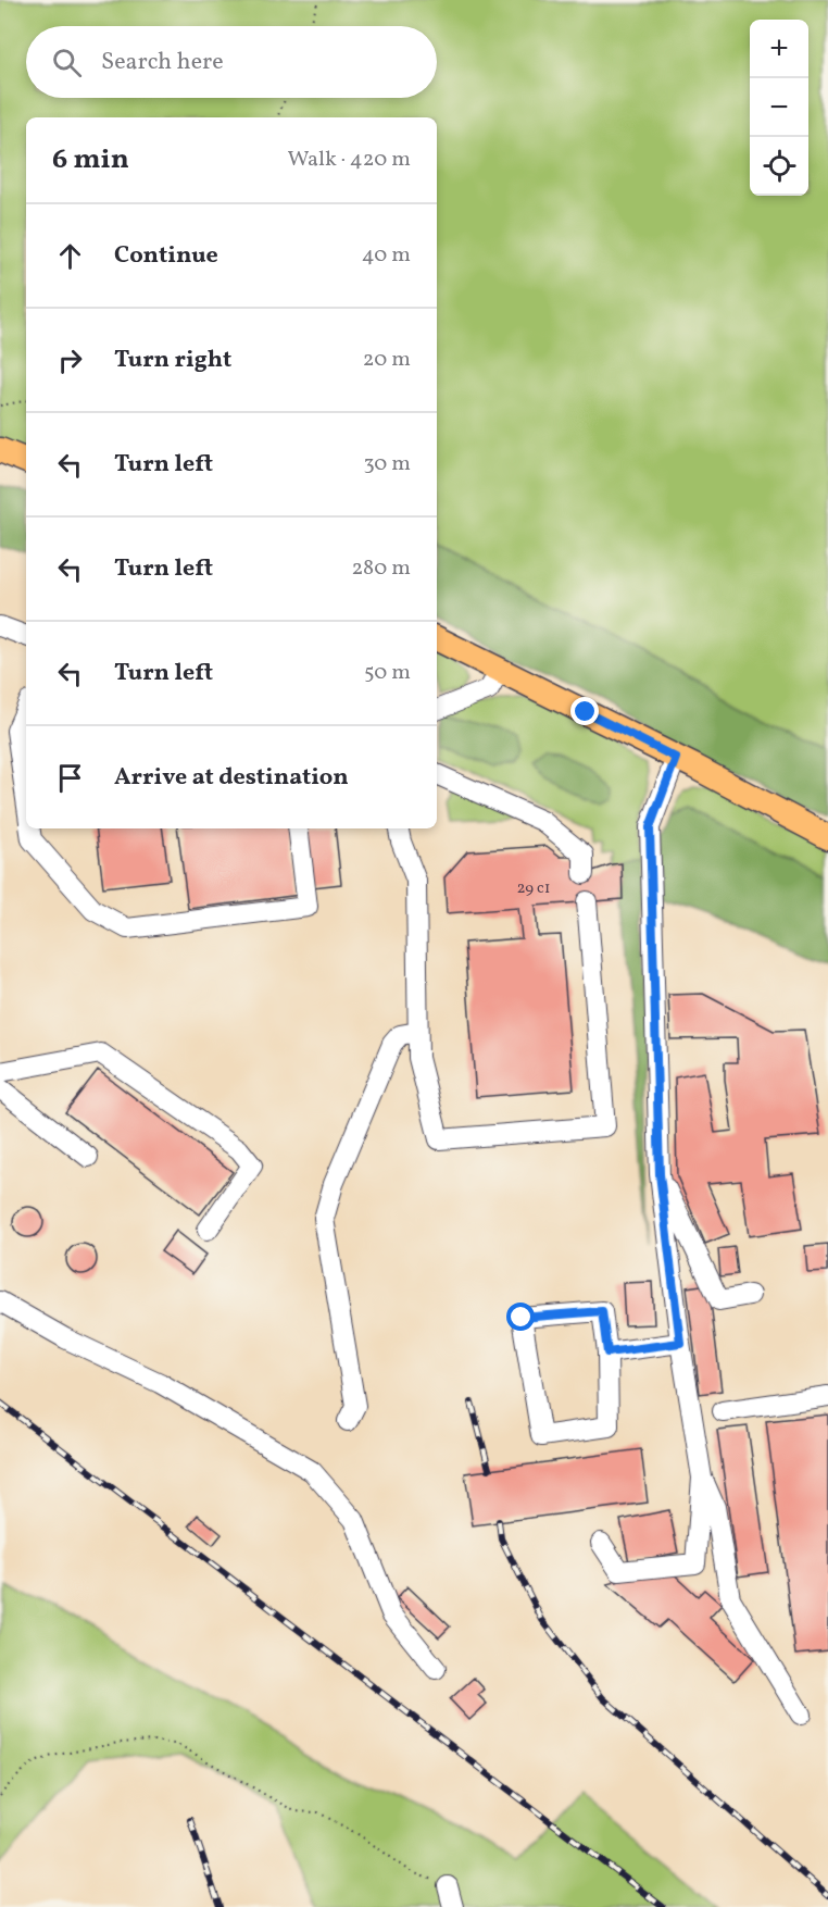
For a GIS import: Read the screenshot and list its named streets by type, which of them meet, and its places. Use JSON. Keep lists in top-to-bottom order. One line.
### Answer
{"house_numbers":["29 с1"],"page":{"map_buttons":["+","−"],"search":"Search here","heading":["6 min","Walk · 420 m"],"list":[["Continue","40 m"],["Turn right","20 m"],["Turn left","30 m"],["Turn left","280 m"],["Turn left","50 m"],"Arrive at destination"]}}
